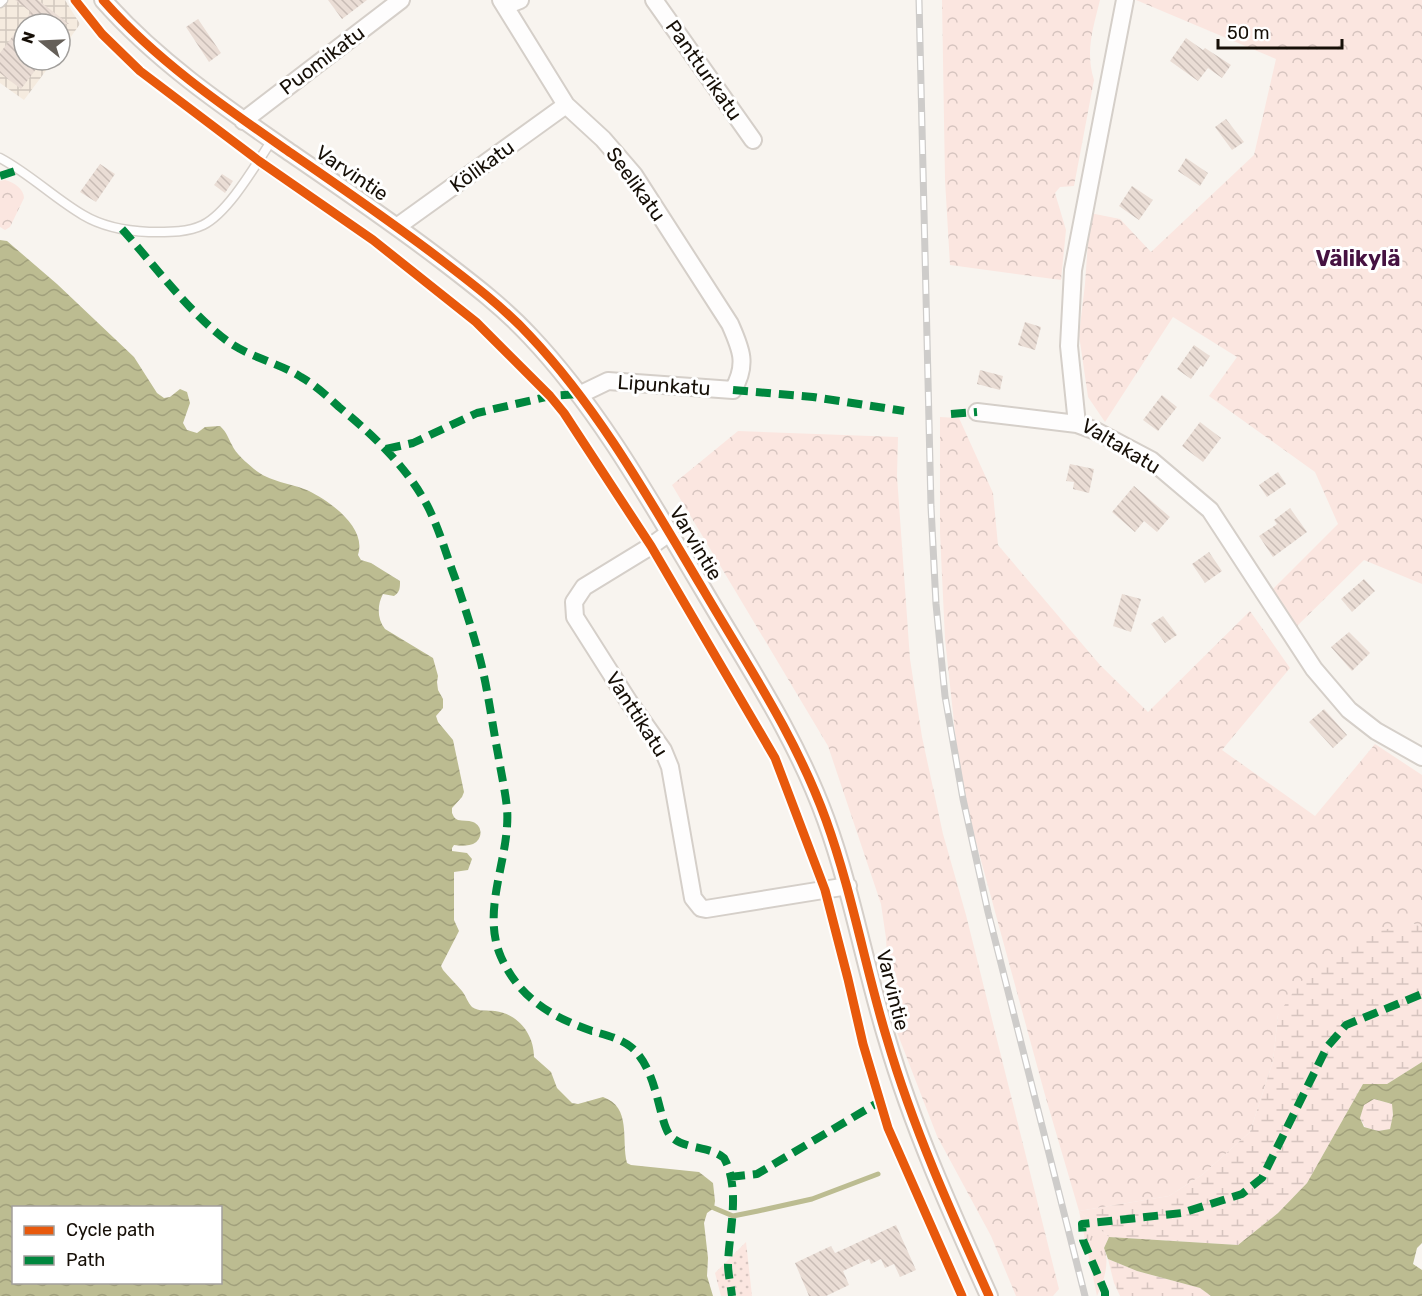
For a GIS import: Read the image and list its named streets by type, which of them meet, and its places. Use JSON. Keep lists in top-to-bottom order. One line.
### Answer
{"streets":{"street":["Puomikatu","Pantturikatu","Kölikatu","Varvintie","Seelikatu","Lipunkatu","Valtakatu","Vanttikatu"]},"crossings":[["Puomikatu","Varvintie"],["Kölikatu","Varvintie"],["Kölikatu","Seelikatu"],["Varvintie","Lipunkatu"],["Varvintie","Vanttikatu"],["Seelikatu","Lipunkatu"]],"districts":["Välikylä"],"legend":["Cycle path","Path"],"scale_bar":"50 m","north":"left"}
